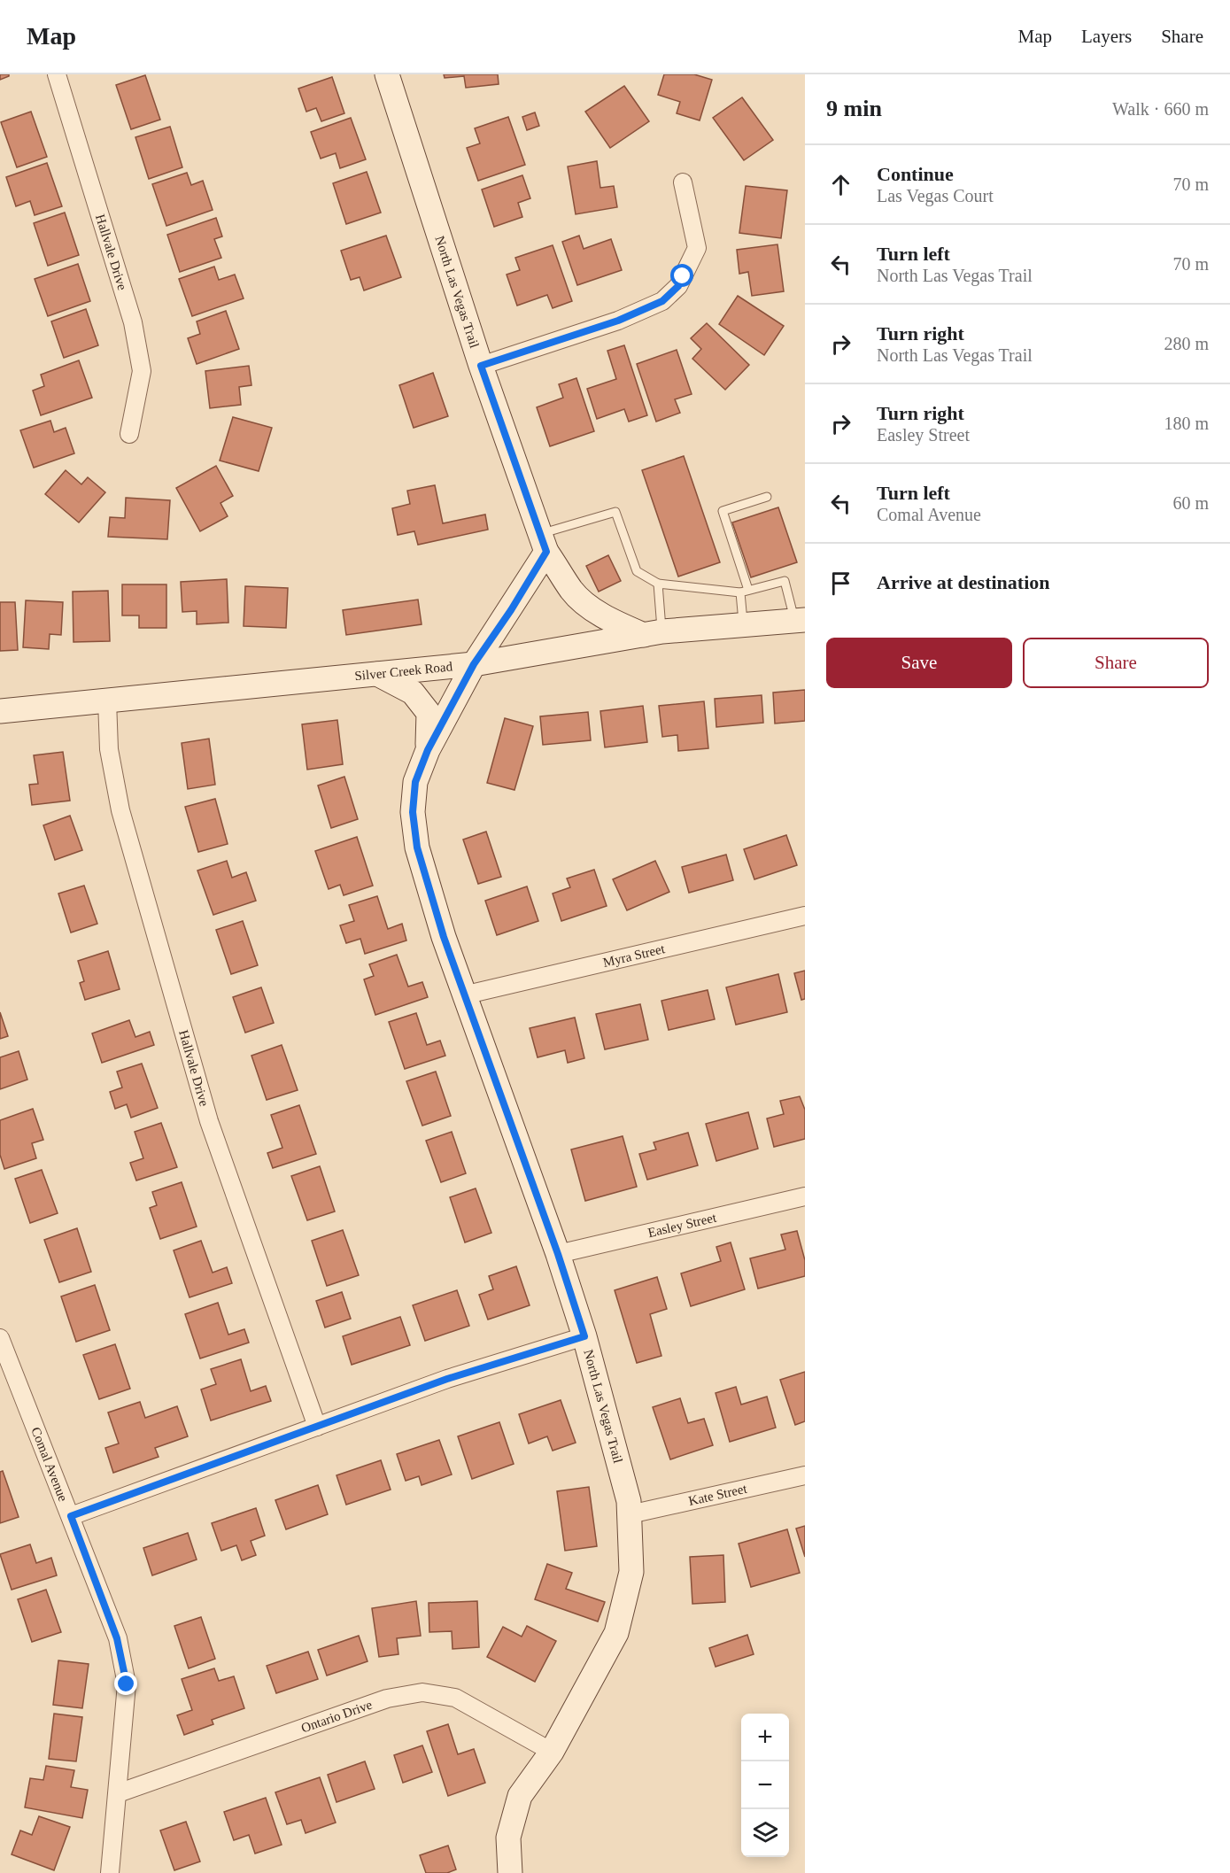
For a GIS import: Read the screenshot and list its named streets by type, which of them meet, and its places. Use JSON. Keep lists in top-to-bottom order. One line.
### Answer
{"streets":{"street":["Hallvale Drive","North Las Vegas Trail","Silver Creek Road","Myra Street","Easley Street","Comal Avenue","Kate Street","Ontario Drive"]},"crossings":[["Hallvale Drive","Silver Creek Road"],["North Las Vegas Trail","Silver Creek Road"],["North Las Vegas Trail","Myra Street"],["North Las Vegas Trail","Easley Street"],["North Las Vegas Trail","Kate Street"],["North Las Vegas Trail","Ontario Drive"],["Comal Avenue","Ontario Drive"]],"page":{"header":"Map","nav":["Map","Layers","Share"],"heading":["9 min","Walk · 660 m"],"list":[["Continue","Las Vegas Court","70 m"],["Turn left","North Las Vegas Trail","70 m"],["Turn right","North Las Vegas Trail","280 m"],["Turn right","Easley Street","180 m"],["Turn left","Comal Avenue","60 m"],"Arrive at destination"],"buttons":["Save","Share"],"map_buttons":["+","−"]}}
